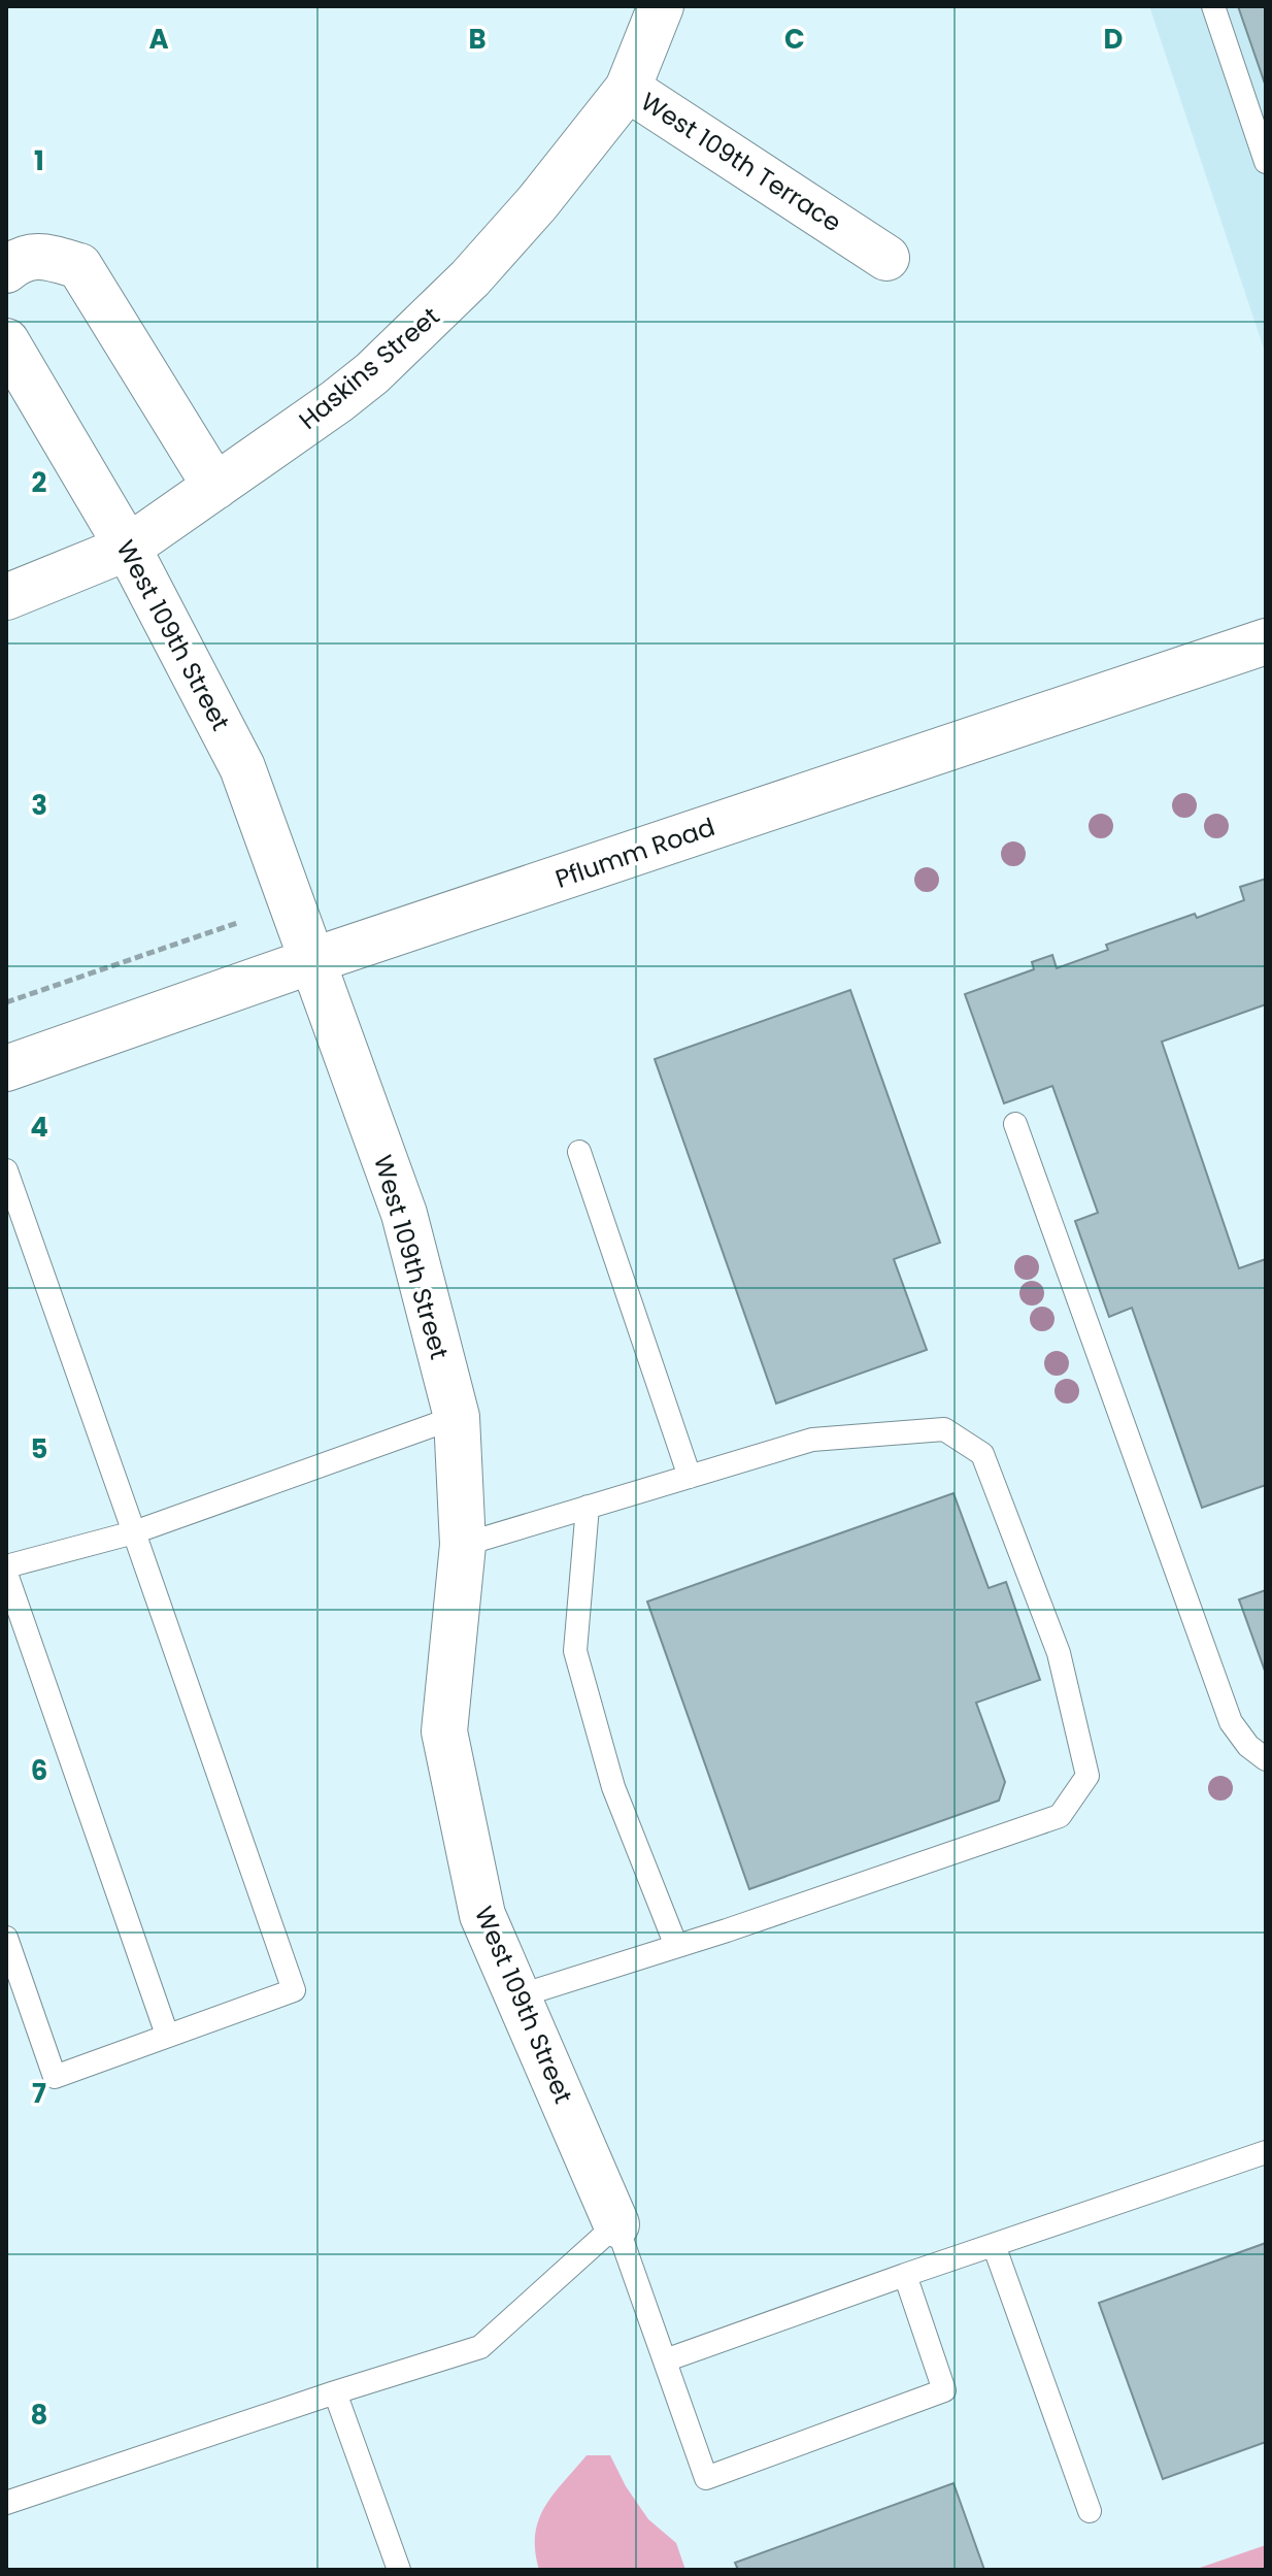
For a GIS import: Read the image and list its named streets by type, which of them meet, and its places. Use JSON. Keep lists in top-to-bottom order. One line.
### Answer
{"streets":{"street":["West 109th Terrace","Haskins Street","West 109th Street","Pflumm Road"]},"crossings":[["West 109th Terrace","Haskins Street"],["Haskins Street","West 109th Street"],["West 109th Street","Pflumm Road"]],"grid":{"columns":["A","B","C","D"],"rows":["1","2","3","4","5","6","7","8"]}}
